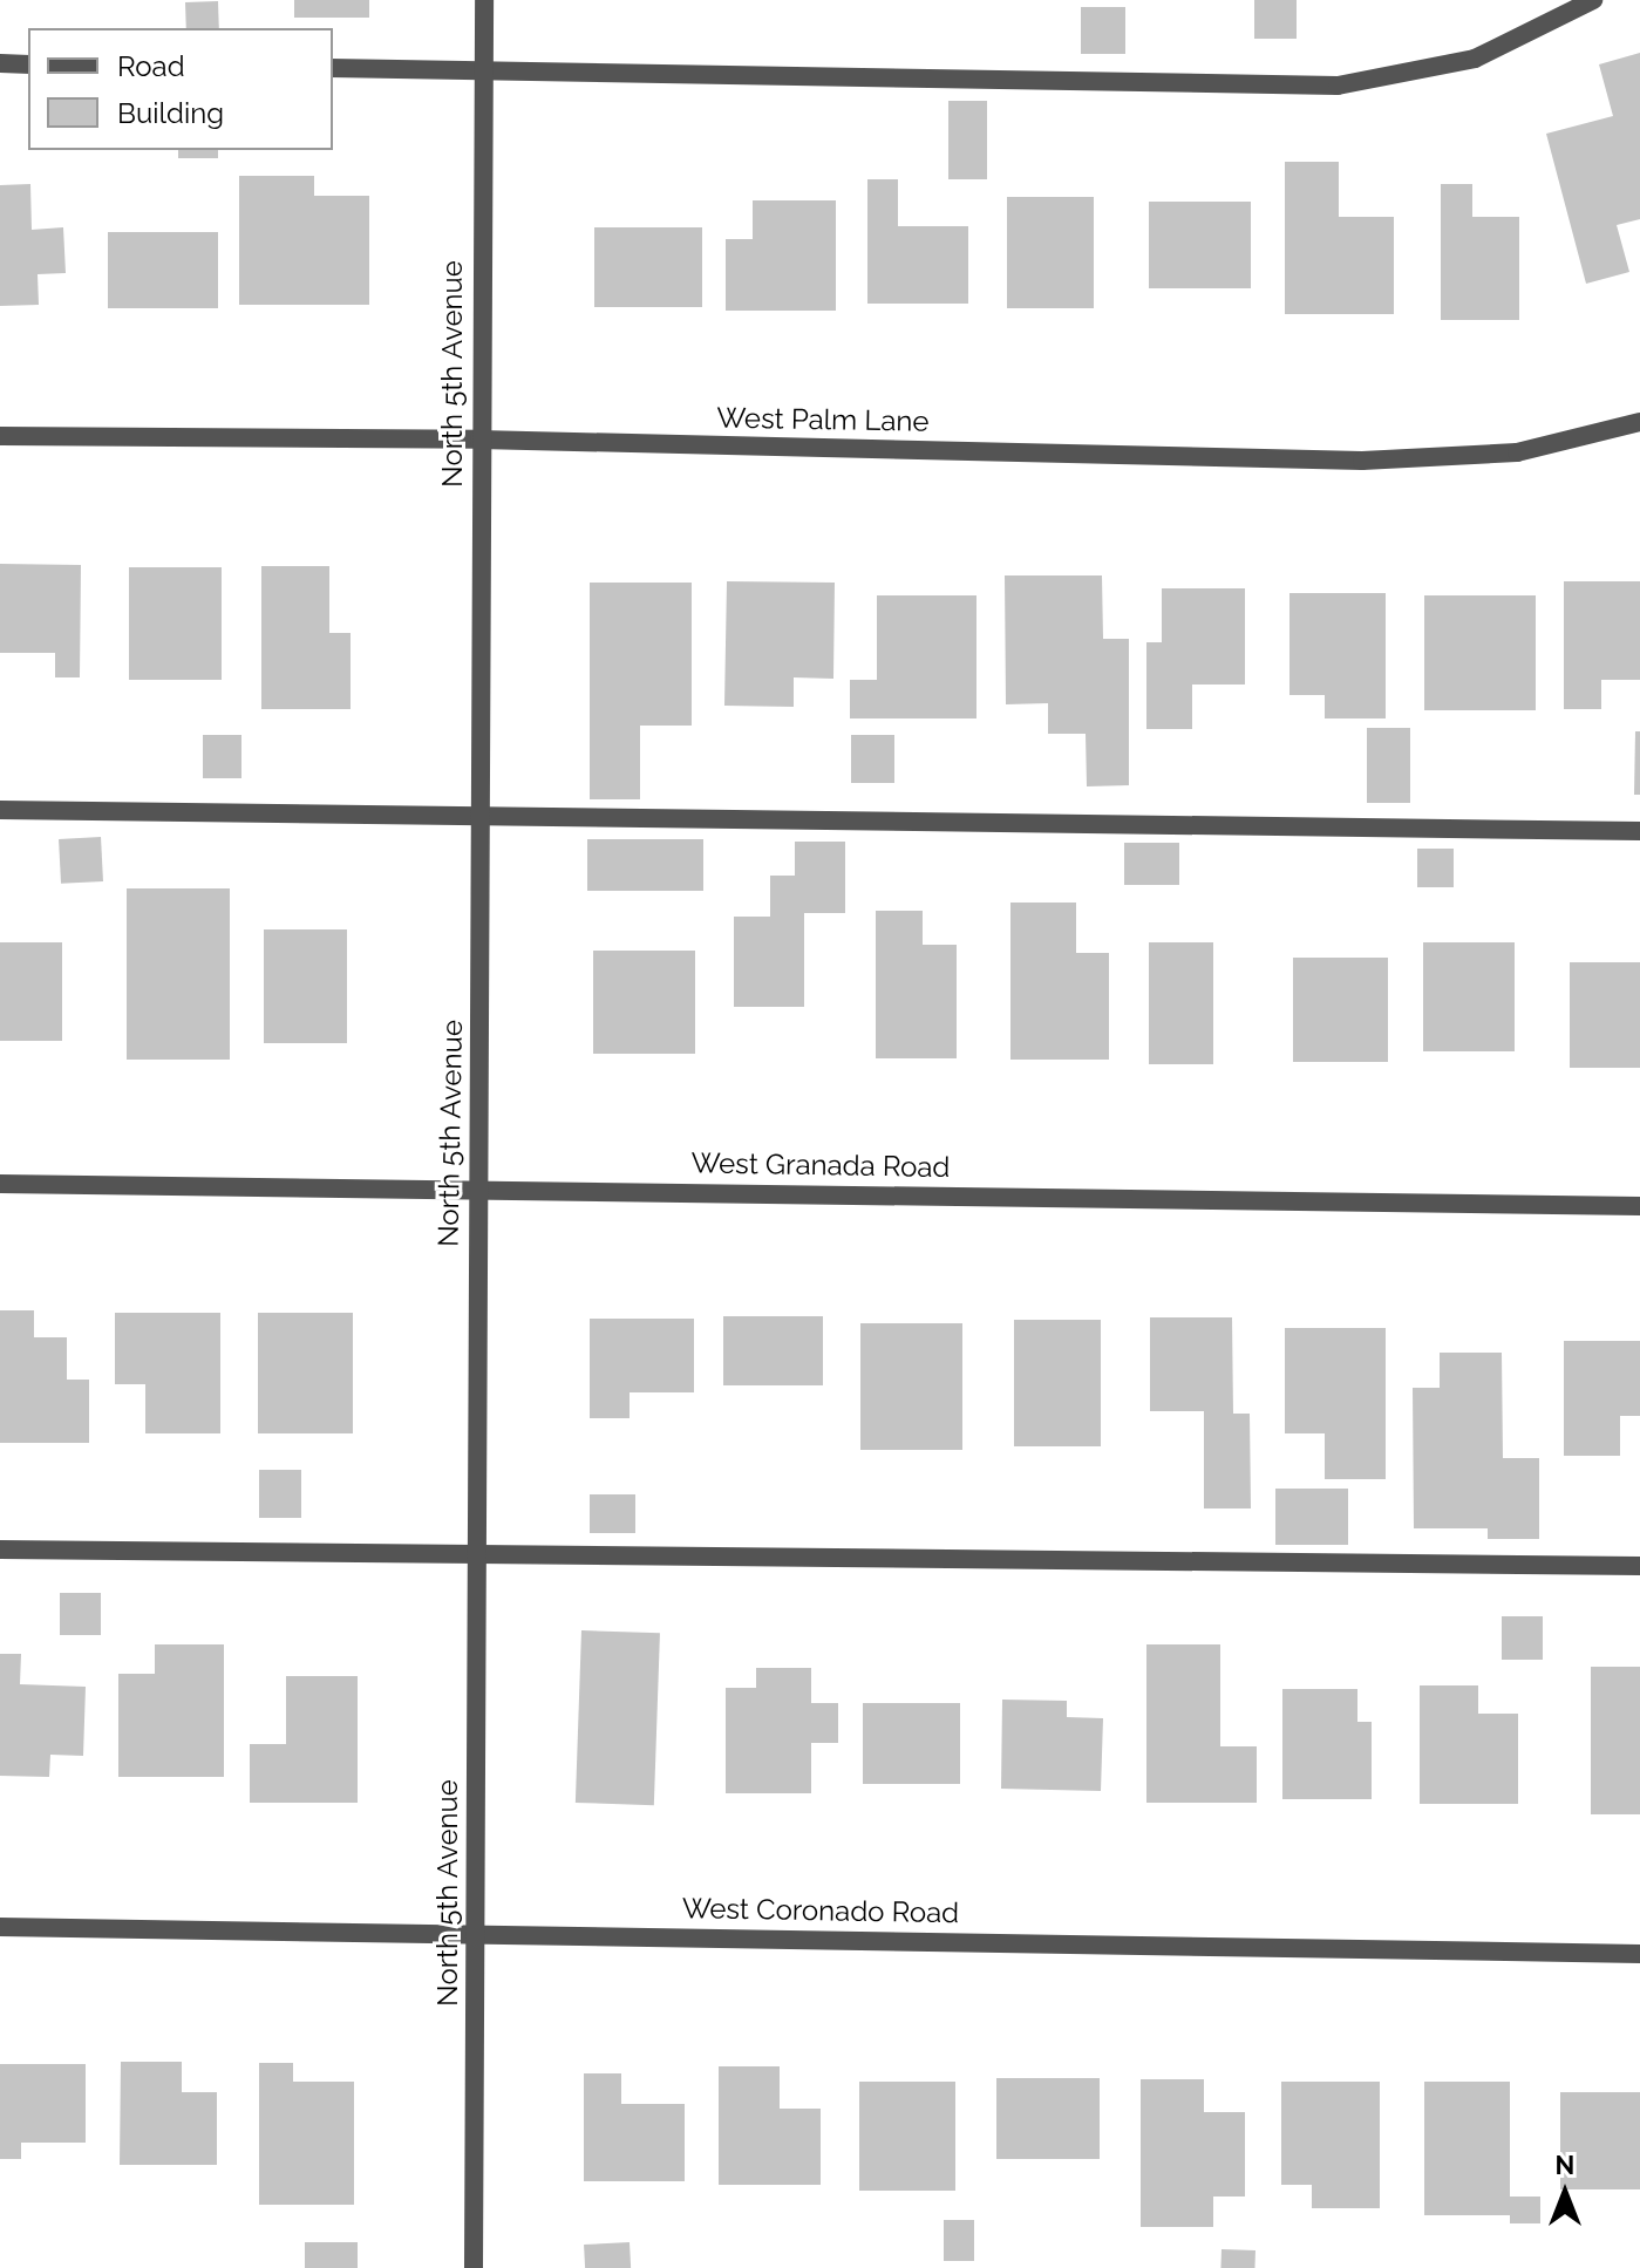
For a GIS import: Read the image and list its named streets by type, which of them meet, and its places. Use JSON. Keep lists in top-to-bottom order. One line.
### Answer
{"streets":{"street":["North 5th Avenue","West Palm Lane","West Granada Road","West Coronado Road"]},"crossings":[["North 5th Avenue","West Palm Lane"],["North 5th Avenue","West Granada Road"],["North 5th Avenue","West Coronado Road"]],"legend":["Road","Building"],"north":"top"}
